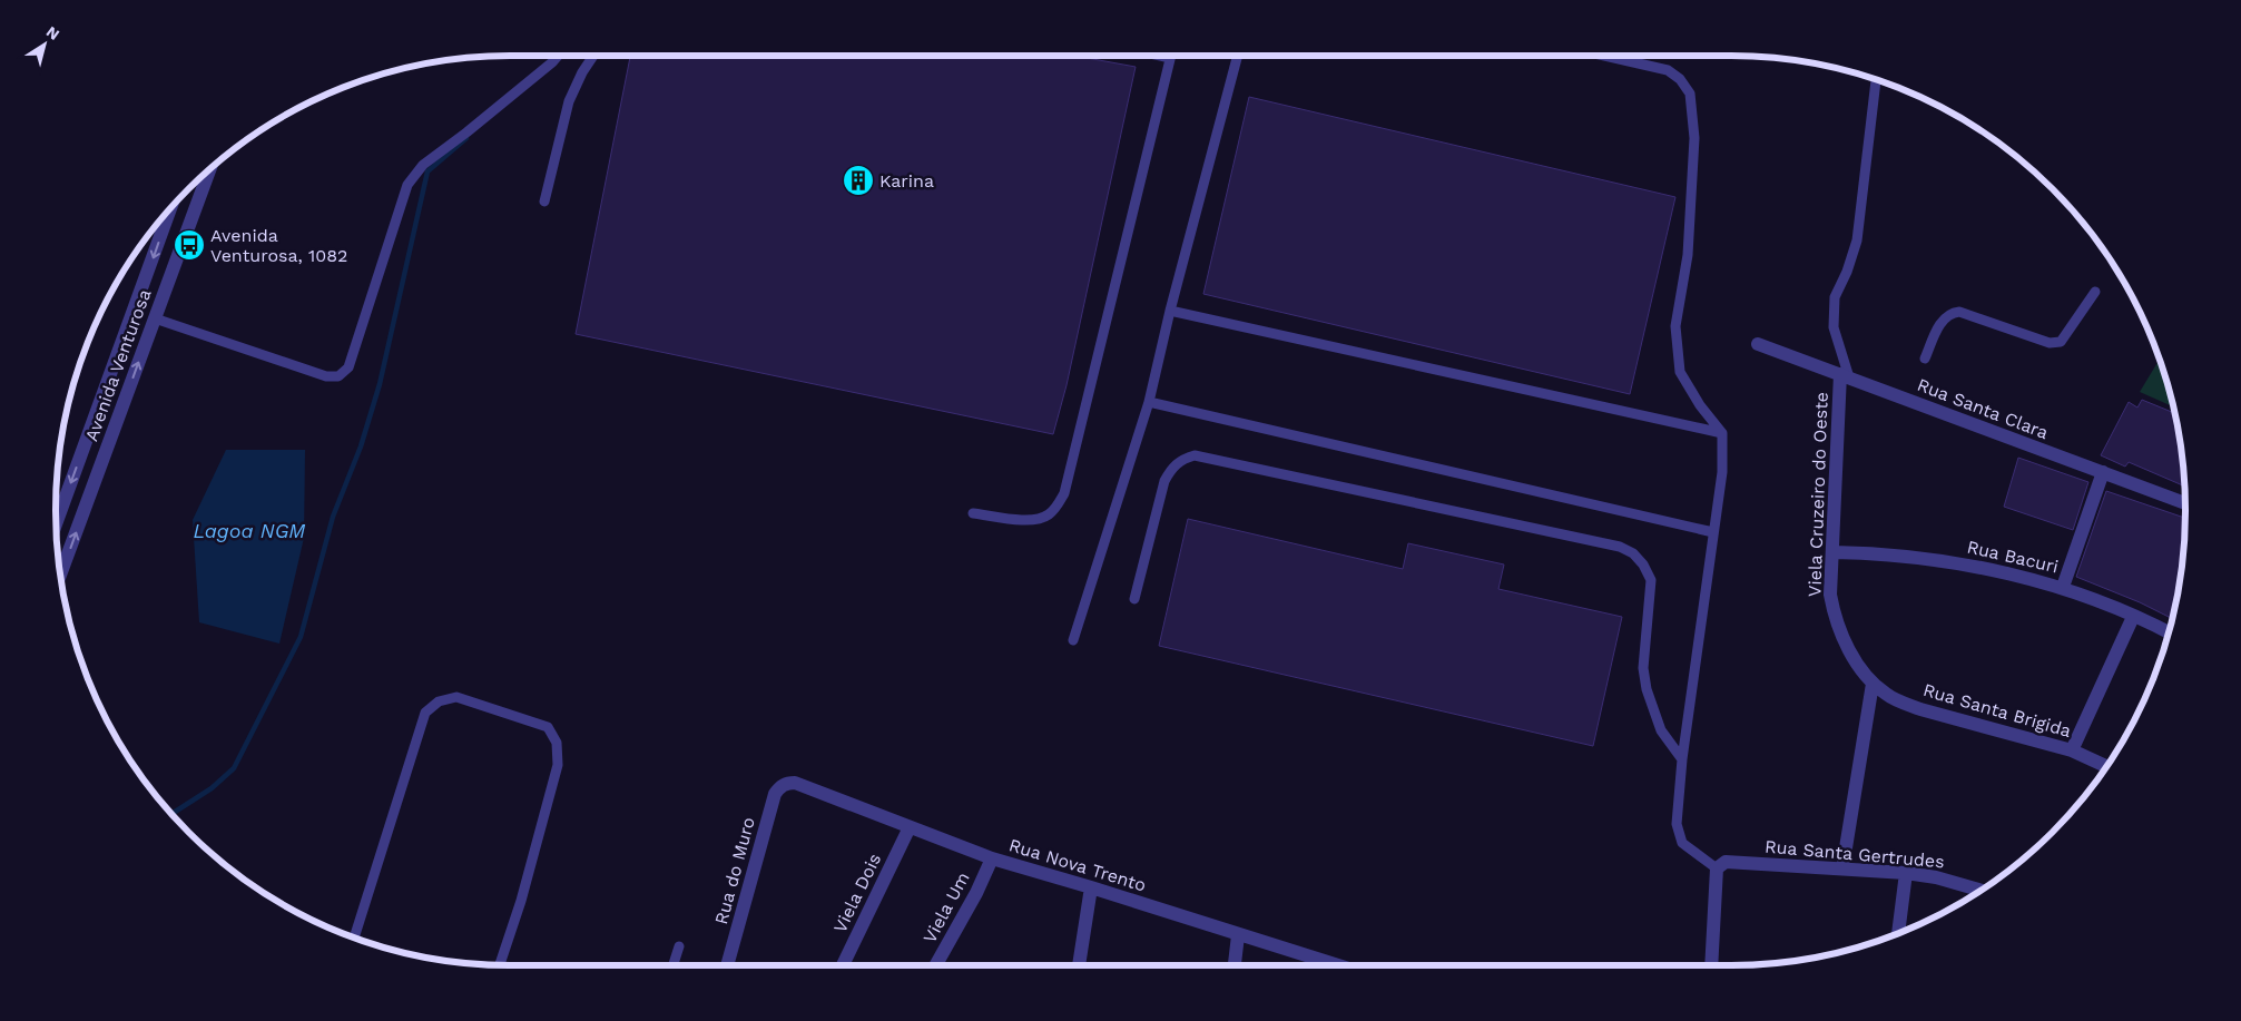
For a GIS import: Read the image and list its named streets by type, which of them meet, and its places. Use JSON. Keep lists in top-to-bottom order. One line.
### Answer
{"streets":{"street":["Avenida Venturosa","Rua Santa Clara","Viela Cruzeiro do Oeste","Rua Bacuri","Rua Santa Brigida","Rua Santa Gertrudes","Rua Nova Trento","Rua do Muro","Viela Dois","Viela Um"]},"crossings":[["Rua Santa Clara","Viela Cruzeiro do Oeste"],["Viela Cruzeiro do Oeste","Rua Bacuri"],["Viela Cruzeiro do Oeste","Rua Santa Brigida"],["Rua Nova Trento","Rua do Muro"],["Rua Nova Trento","Viela Dois"],["Rua Nova Trento","Viela Um"]],"water":["Lagoa NGM"],"places":{"building":["Karina"],"bus stop":["Avenida Venturosa, 1082"]},"north":"top right"}
